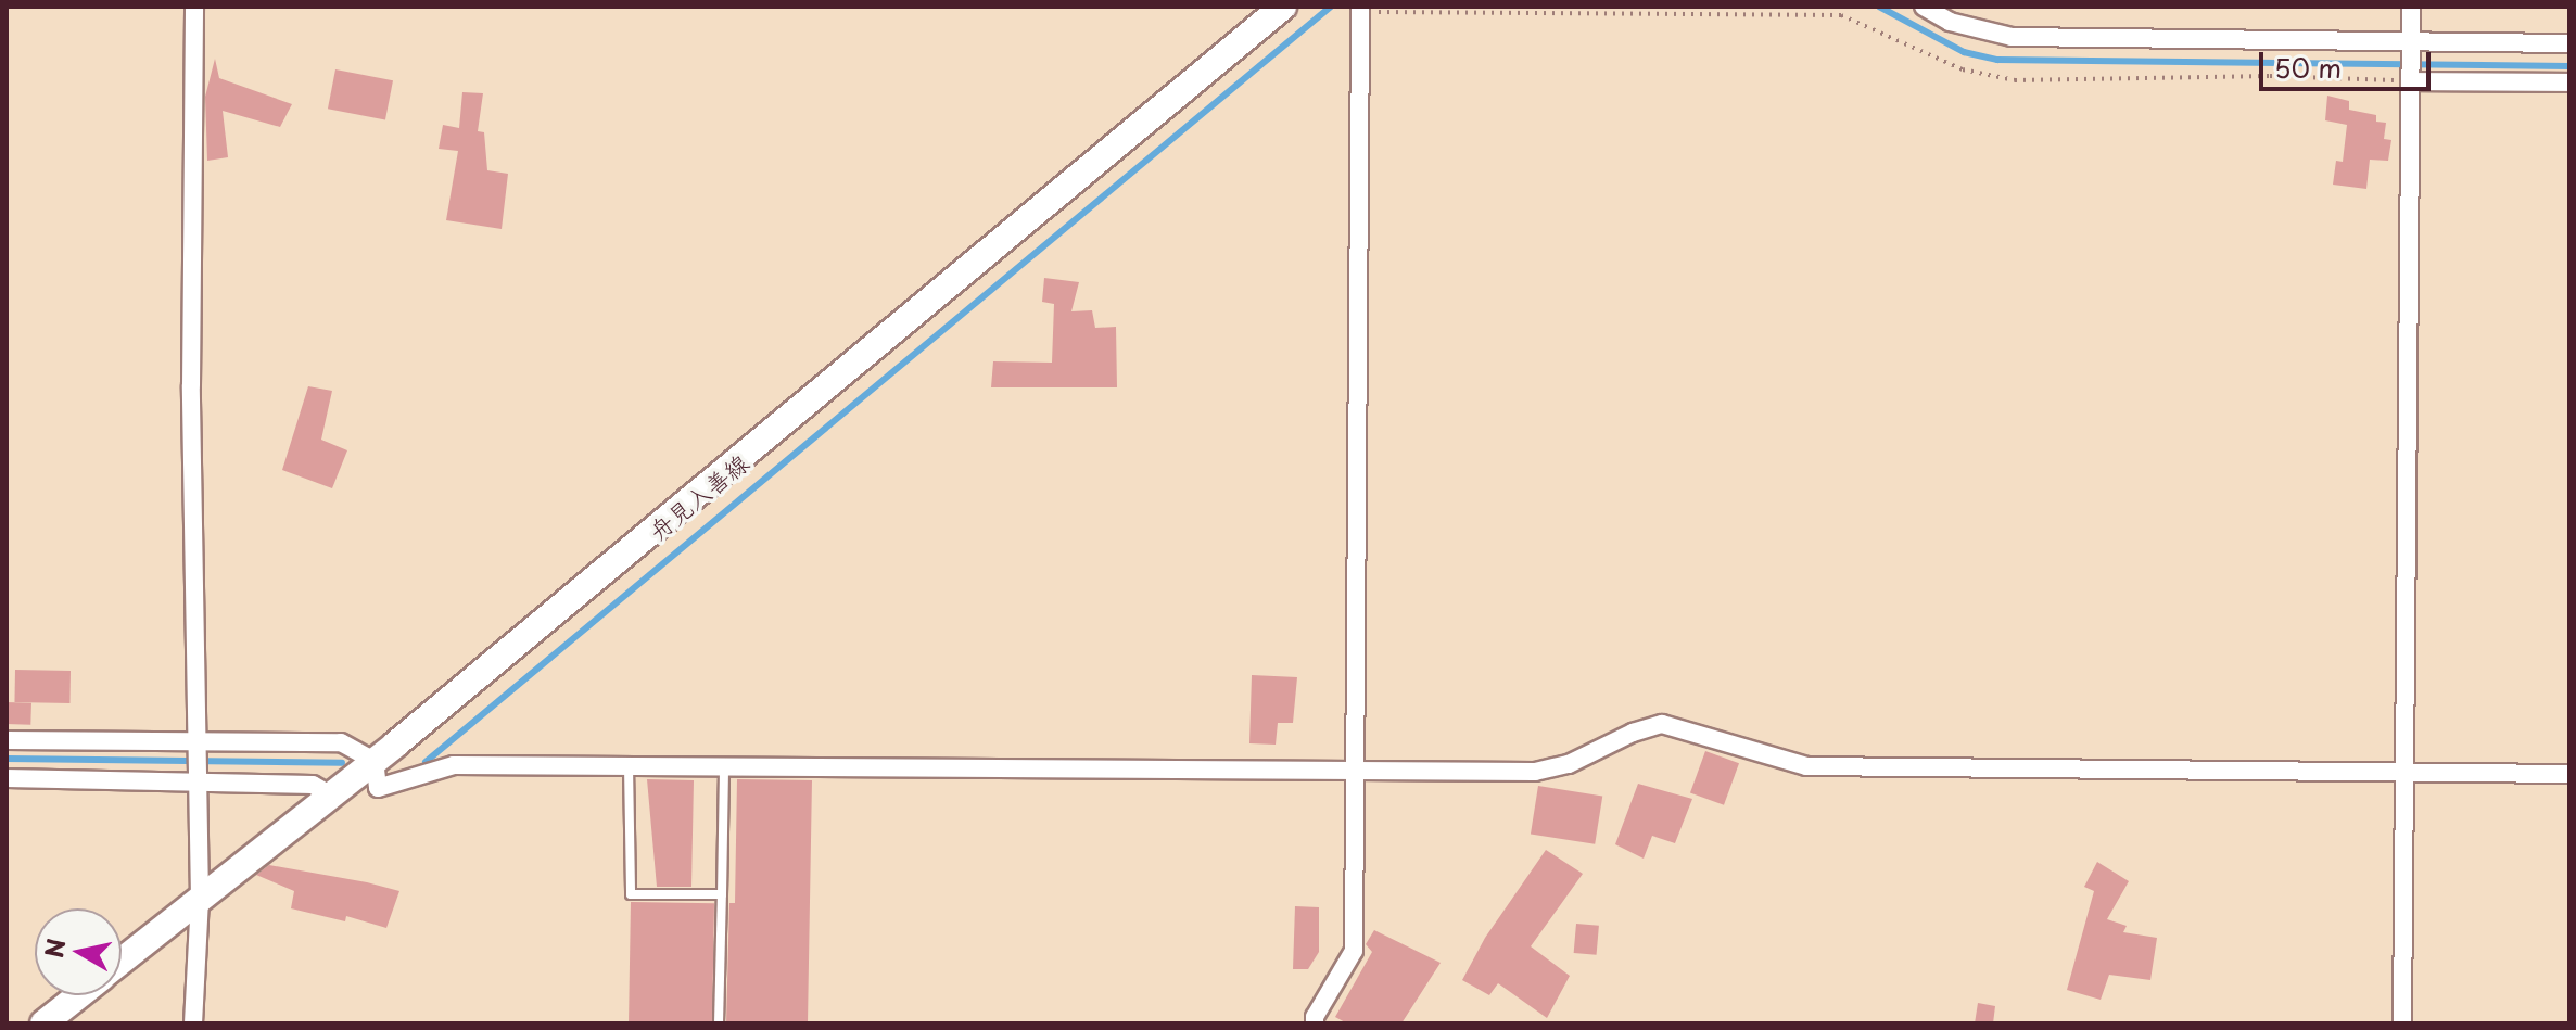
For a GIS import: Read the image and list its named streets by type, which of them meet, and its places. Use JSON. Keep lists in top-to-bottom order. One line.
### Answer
{"streets":{"main road":["舟見入善線"]},"scale_bar":"50 m","north":"left"}
